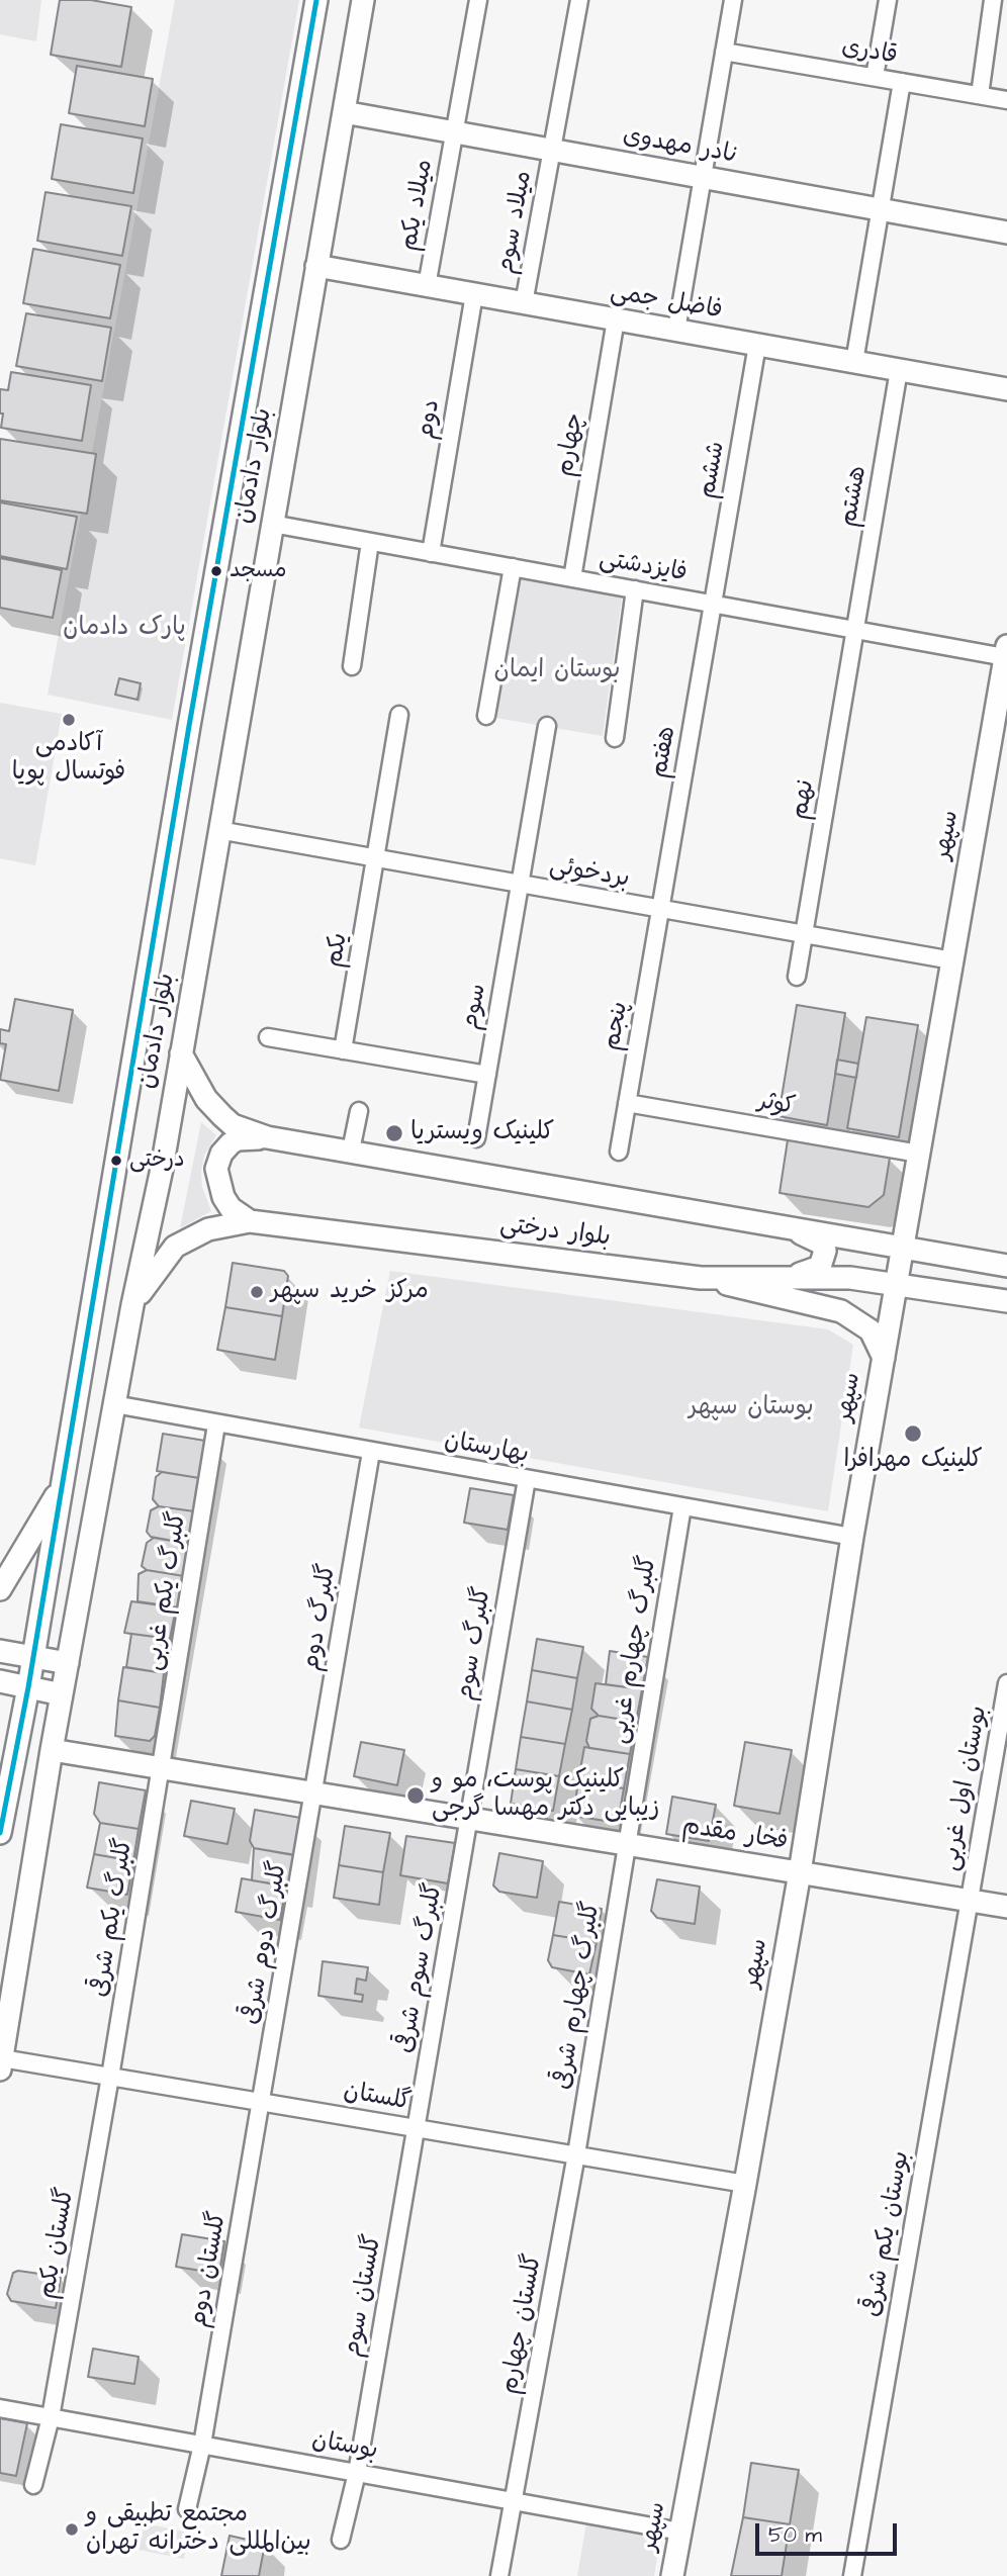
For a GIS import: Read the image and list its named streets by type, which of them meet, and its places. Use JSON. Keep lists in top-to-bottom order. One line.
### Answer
{"streets":{"main road":["نادر مهدوی","فاضل جمی","بلوار دادمان","سپهر","بلوار درختی","فخار مقدم"],"street":["قادری","میلاد یکم","میلاد سوم","دوم","چهارم","ششم","هشتم","فایزدشتی","هفتم","نهم","بردخوئی","یکم","سوم","پنجم","کوثر","بهارستان","گلبرگ یکم غربی","گلبرگ دوم","گلبرگ سوم","گلبرگ چهارم غربی","بوستان اول غربی","گلبرگ یکم شرقی","گلبرگ دوم شرقی","گلبرگ سوم شرقی","گلبرگ چهارم شرقی","گلستان","بوستان یکم شرقی","گلستان یکم","گلستان دوم","گلستان سوم","گلستان چهارم","بوستان"]},"crossings":[["نادر مهدوی","میلاد یکم"],["نادر مهدوی","میلاد سوم"],["نادر مهدوی","بلوار دادمان"],["میلاد یکم","فاضل جمی"],["میلاد سوم","فاضل جمی"],["فاضل جمی","دوم"],["فاضل جمی","چهارم"],["فاضل جمی","بلوار دادمان"],["فاضل جمی","ششم"],["فاضل جمی","هشتم"],["دوم","فایزدشتی"],["چهارم","فایزدشتی"],["بلوار دادمان","فایزدشتی"],["بلوار دادمان","بردخوئی"],["بلوار دادمان","بلوار درختی"],["بلوار دادمان","بهارستان"],["بلوار دادمان","فخار مقدم"],["بلوار دادمان","گلستان"],["ششم","فایزدشتی"],["ششم","هفتم"],["هشتم","فایزدشتی"],["هشتم","نهم"],["فایزدشتی","هفتم"],["فایزدشتی","نهم"],["فایزدشتی","سپهر"],["هفتم","بردخوئی"],["هفتم","پنجم"],["نهم","بردخوئی"],["سپهر","بردخوئی"],["سپهر","کوثر"],["سپهر","بلوار درختی"],["سپهر","بهارستان"],["سپهر","فخار مقدم"],["سپهر","گلستان"],["سپهر","بوستان"],["بردخوئی","یکم"],["بردخوئی","سوم"],["بردخوئی","پنجم"],["پنجم","کوثر"],["بهارستان","گلبرگ یکم غربی"],["بهارستان","گلبرگ دوم"],["بهارستان","گلبرگ سوم"],["بهارستان","گلبرگ چهارم غربی"],["گلبرگ یکم غربی","فخار مقدم"],["گلبرگ یکم غربی","گلبرگ یکم شرقی"],["گلبرگ دوم","فخار مقدم"],["گلبرگ دوم","گلبرگ دوم شرقی"],["گلبرگ سوم","فخار مقدم"],["گلبرگ سوم","گلبرگ سوم شرقی"],["گلبرگ چهارم غربی","فخار مقدم"],["گلبرگ چهارم غربی","گلبرگ چهارم شرقی"],["بوستان اول غربی","فخار مقدم"],["بوستان اول غربی","بوستان یکم شرقی"],["فخار مقدم","گلبرگ یکم شرقی"],["فخار مقدم","گلبرگ دوم شرقی"],["فخار مقدم","گلبرگ سوم شرقی"],["فخار مقدم","گلبرگ چهارم شرقی"],["فخار مقدم","بوستان یکم شرقی"],["گلبرگ یکم شرقی","گلستان"],["گلبرگ یکم شرقی","گلستان یکم"],["گلبرگ دوم شرقی","گلستان"],["گلبرگ دوم شرقی","گلستان دوم"],["گلبرگ سوم شرقی","گلستان"],["گلبرگ سوم شرقی","گلستان سوم"],["گلبرگ چهارم شرقی","گلستان"],["گلبرگ چهارم شرقی","گلستان چهارم"],["گلستان","گلستان یکم"],["گلستان","گلستان دوم"],["گلستان","گلستان سوم"],["گلستان","گلستان چهارم"],["گلستان یکم","بوستان"],["گلستان دوم","بوستان"],["گلستان سوم","بوستان"],["گلستان چهارم","بوستان"]],"parks":["پارک دادمان","بوستان ایمان","بوستان سپهر"],"places":["مسجد","آکادمی فوتسال پویا","کلینیک ویستریا","درختی","مرکز خرید سپهر","کلینیک مهرافرا","کلینیک پوست، مو و زیبایی دکتر مهسا گرجی","مجتمع تطبیقی و بین‌المللی دخترانه تهران"],"scale_bar":"50 m"}
